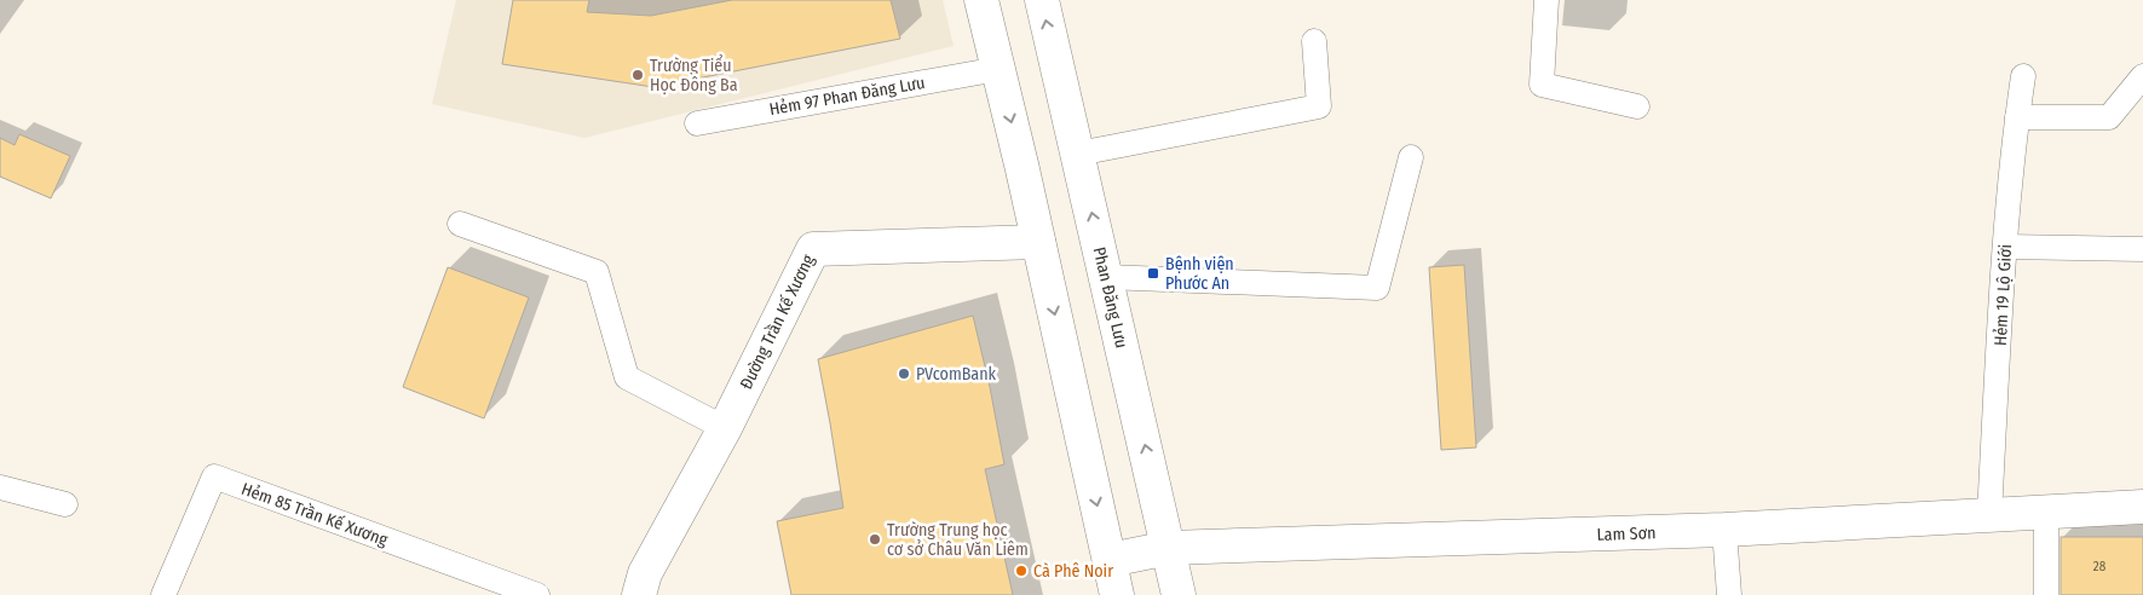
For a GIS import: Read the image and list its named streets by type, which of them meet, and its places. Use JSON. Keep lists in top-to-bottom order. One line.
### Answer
{"streets":{"street":["Phan Đăng Lưu","Đường Trần Kế Xương","Lam Sơn"],"lane":["Hẻm 97 Phan Đăng Lưu","Hẻm 19 Lộ Giới","Hẻm 85 Trần Kế Xương"]},"crossings":[["Hẻm 19 Lộ Giới","Lam Sơn"],["Phan Đăng Lưu","Lam Sơn"]],"places":{"other":["Trường Tiểu Học Đông Ba","PVcomBank","Trường Trung học cơ sở Châu Văn Liêm","Cà Phê Noir"],"transit":["Bệnh viện Phước An"]},"house_numbers":["28"]}
